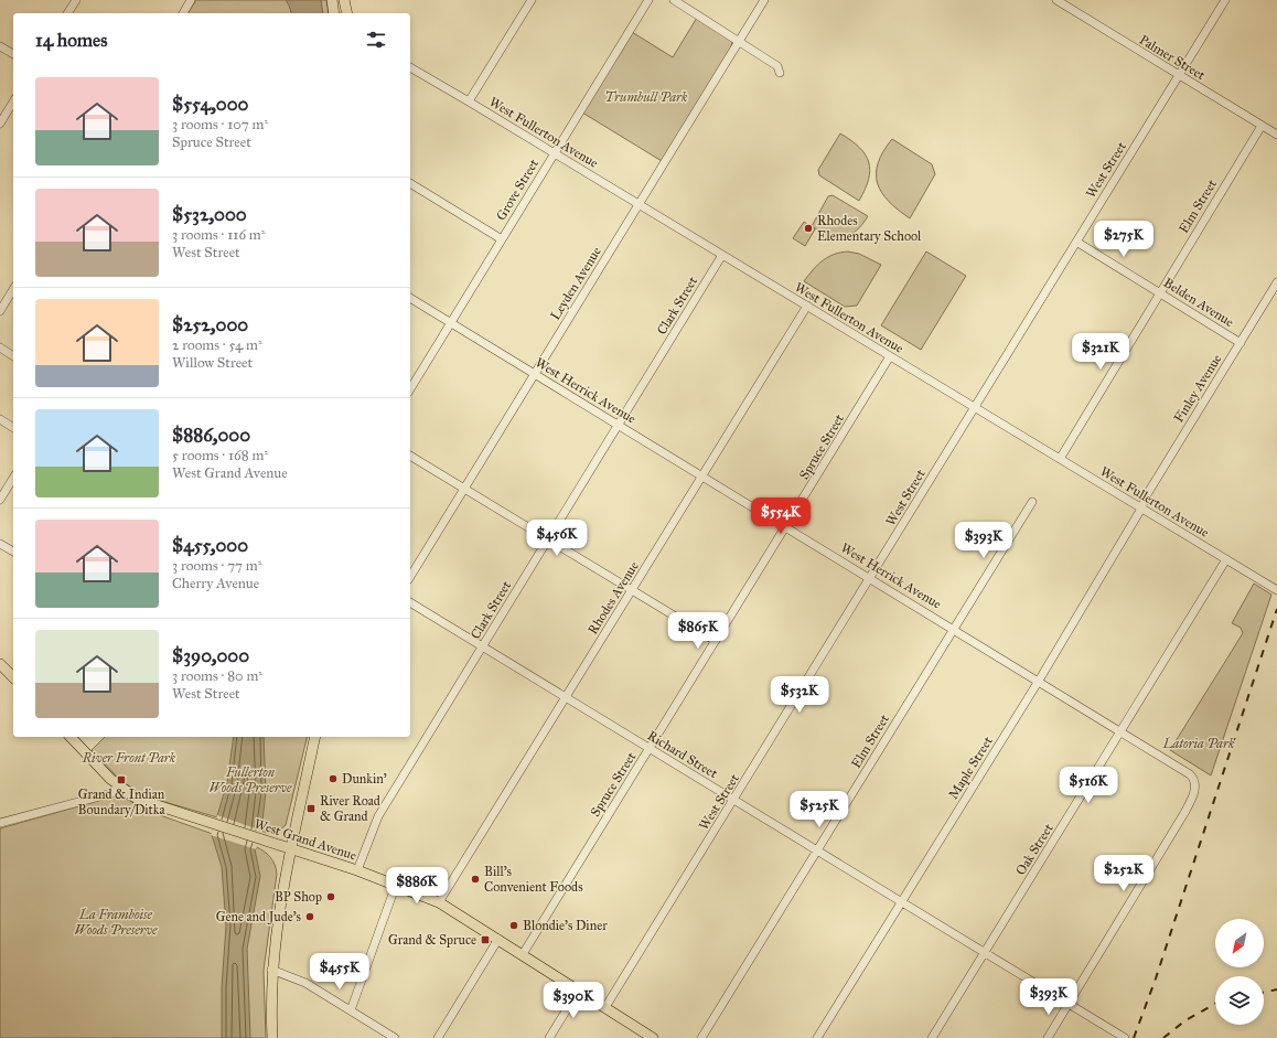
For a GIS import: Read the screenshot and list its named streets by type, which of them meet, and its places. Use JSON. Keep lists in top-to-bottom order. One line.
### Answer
{"streets":{"main road":["West Grand Avenue"],"street":["Palmer Street","West Fullerton Avenue","West Street","Grove Street","Elm Street","Leyden Avenue","Belden Avenue","Clark Street","Finley Avenue","West Herrick Avenue","Spruce Street","Rhodes Avenue","Richard Street","Maple Street","Oak Street"]},"crossings":[["Palmer Street","West Street"],["Palmer Street","Elm Street"],["West Fullerton Avenue","West Street"],["West Fullerton Avenue","Grove Street"],["West Fullerton Avenue","Elm Street"],["West Fullerton Avenue","Leyden Avenue"],["West Fullerton Avenue","Clark Street"],["West Fullerton Avenue","Finley Avenue"],["West Fullerton Avenue","Spruce Street"],["West Fullerton Avenue","Rhodes Avenue"],["West Fullerton Avenue","Maple Street"],["West Fullerton Avenue","Oak Street"],["West Street","Belden Avenue"],["West Street","West Herrick Avenue"],["West Street","Richard Street"],["West Street","West Grand Avenue"],["Grove Street","West Herrick Avenue"],["Elm Street","Belden Avenue"],["Elm Street","West Herrick Avenue"],["Elm Street","Richard Street"],["Leyden Avenue","West Herrick Avenue"],["Belden Avenue","Finley Avenue"],["Clark Street","West Herrick Avenue"],["Clark Street","Richard Street"],["Clark Street","West Grand Avenue"],["Finley Avenue","Maple Street"],["West Herrick Avenue","Spruce Street"],["West Herrick Avenue","Rhodes Avenue"],["West Herrick Avenue","Richard Street"],["West Herrick Avenue","Maple Street"],["West Herrick Avenue","Oak Street"],["Spruce Street","Richard Street"],["Spruce Street","West Grand Avenue"],["Rhodes Avenue","Richard Street"],["Rhodes Avenue","West Grand Avenue"],["Richard Street","Maple Street"],["Richard Street","Oak Street"]],"parks":["Trumbull Park","Latoria Park","River Front Park","Fullerton Woods Preserve","La Framboise Woods Preserve"],"places":{"other":["Rhodes Elementary School","Dunkin'","Bill's Convenient Foods","BP Shop","Gene and Jude's","Blondie's Diner"],"transit":["Grand & Indian Boundary/Ditka","River Road & Grand","Grand & Spruce"]},"north":"bottom left","page":{"heading":"14 homes","list":[{"name":"$554,000","note":"3 rooms · 107 m² · Spruce Street"},{"name":"$532,000","note":"3 rooms · 116 m² · West Street"},{"name":"$252,000","note":"2 rooms · 54 m² · Willow Street"},{"name":"$886,000","note":"5 rooms · 168 m² · West Grand Avenue"},{"name":"$455,000","note":"3 rooms · 77 m² · Cherry Avenue"},{"name":"$390,000","note":"3 rooms · 80 m² · West Street"}],"price":["$275K","$321K","$554K","$456K","$393K","$865K","$532K","$516K","$525K","$252K","$886K","$455K","$393K","$390K"]}}
